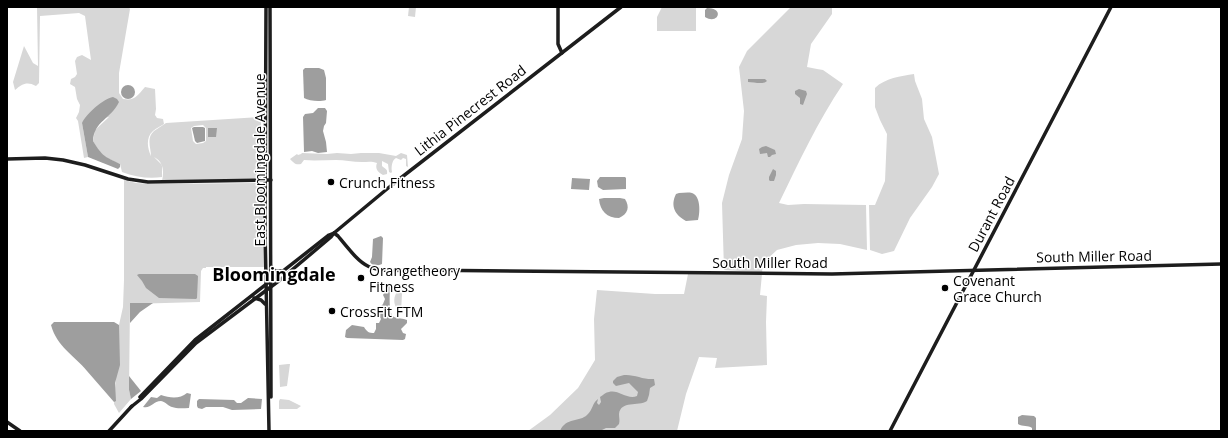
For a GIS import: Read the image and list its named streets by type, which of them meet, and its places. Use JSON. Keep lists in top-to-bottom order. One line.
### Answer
{"streets":{"main road":["Lithia Pinecrest Road","East Bloomingdale Avenue","Durant Road","South Miller Road"]},"crossings":[["Lithia Pinecrest Road","East Bloomingdale Avenue"],["Lithia Pinecrest Road","South Miller Road"],["Durant Road","South Miller Road"]],"districts":["Bloomingdale"],"places":["Crunch Fitness","Orangetheory Fitness","Covenant Grace Church","CrossFit FTM"]}
